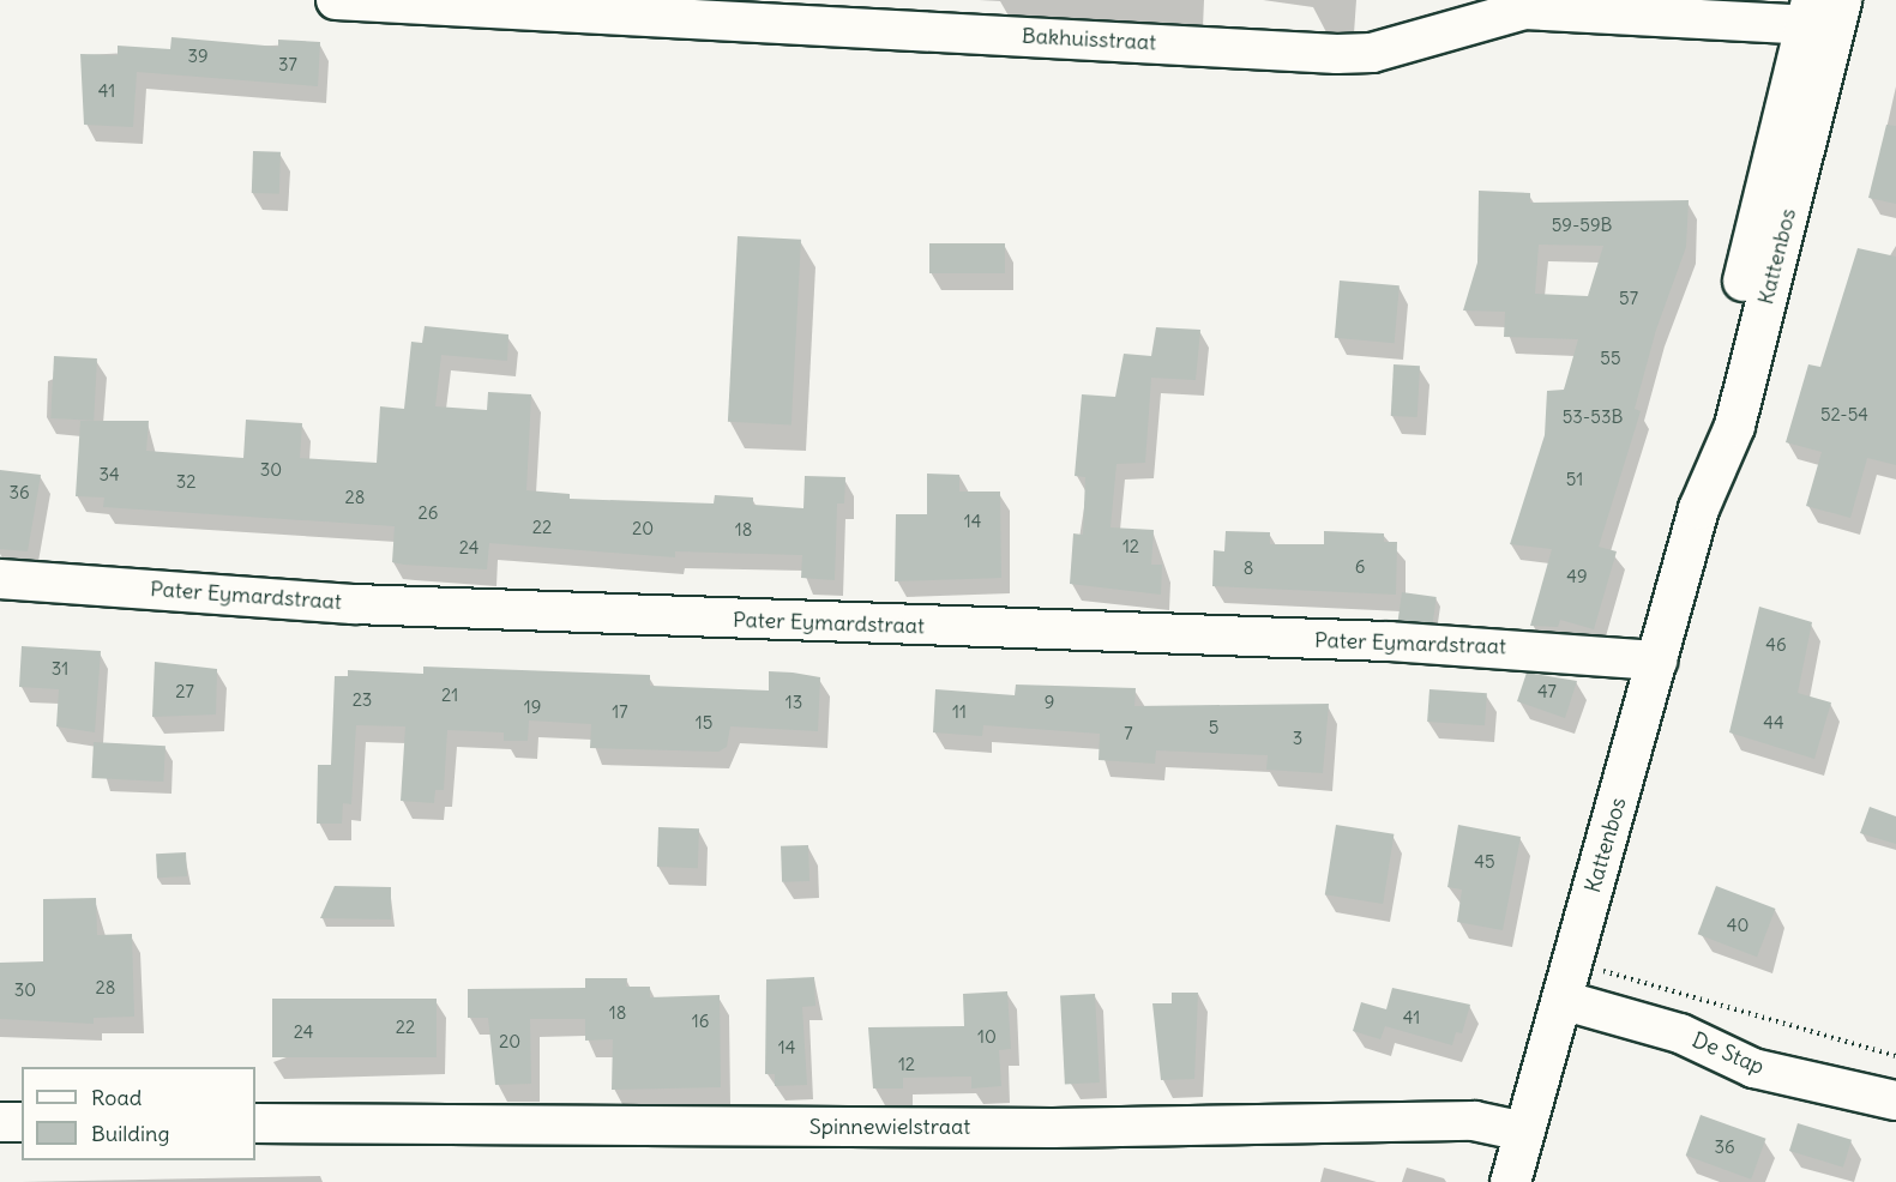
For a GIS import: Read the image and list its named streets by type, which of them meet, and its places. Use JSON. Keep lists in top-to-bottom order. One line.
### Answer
{"streets":{"main road":["Kattenbos"],"street":["Bakhuisstraat","Pater Eymardstraat","De Stap","Spinnewielstraat"]},"crossings":[["Bakhuisstraat","Kattenbos"],["Kattenbos","Pater Eymardstraat"],["Kattenbos","De Stap"],["Kattenbos","Spinnewielstraat"]],"house_numbers":["39","37","41","59-59B","57","55","52-54","53-53B","30","34","51","32","36","28","26","14","22","20","18","12","24","6","8","49","46","31","27","47","21","23","13","9","19","17","11","15","44","5","7","3","45","40","28","30","18","41","16","22","24","10","20","14","12","36"],"legend":["Road","Building"]}
